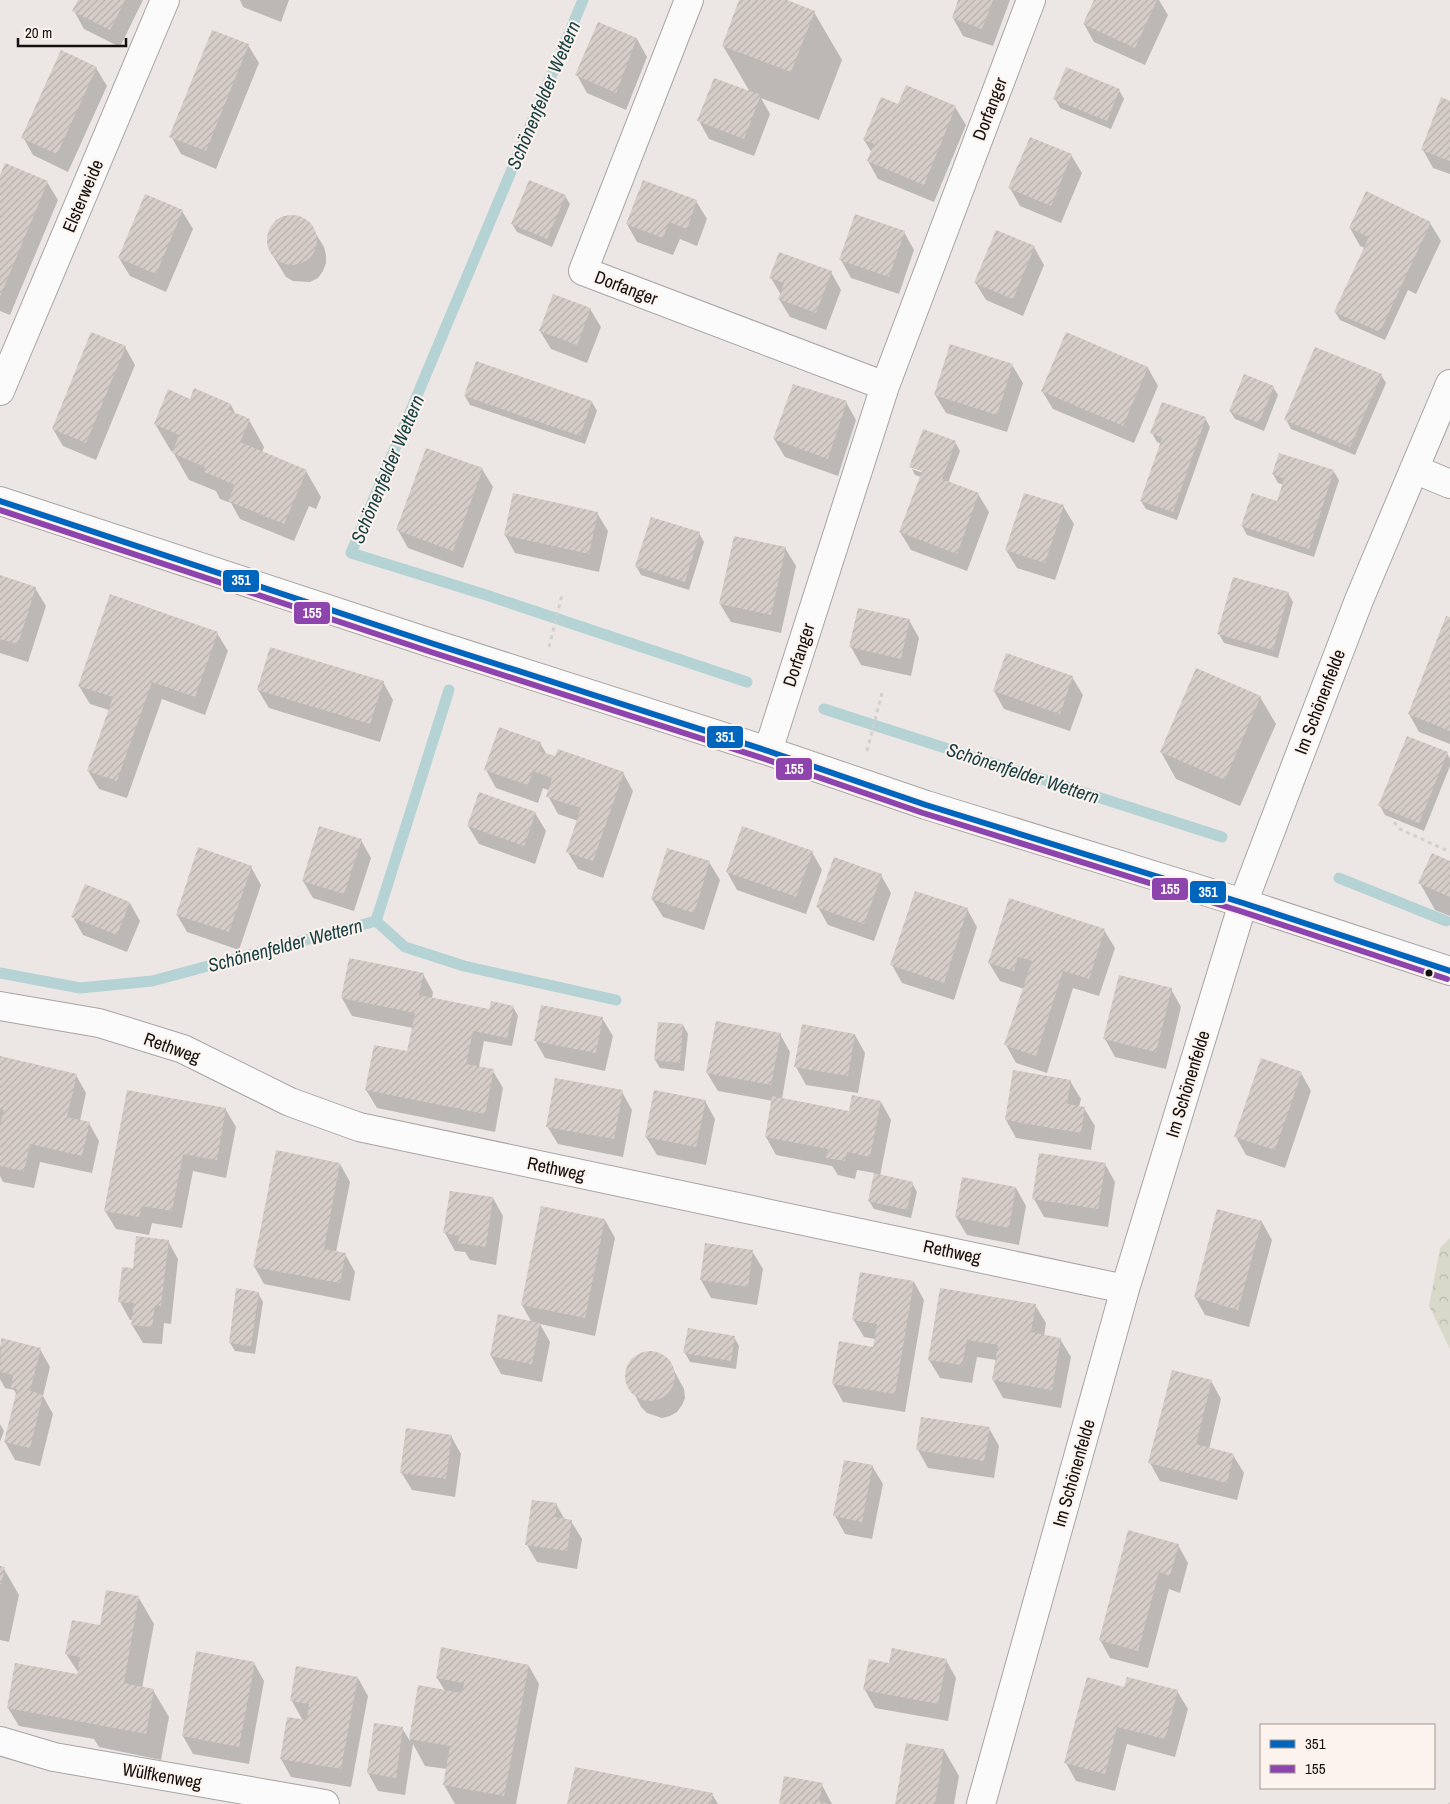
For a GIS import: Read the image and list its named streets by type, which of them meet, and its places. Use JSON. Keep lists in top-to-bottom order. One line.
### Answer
{"streets":{"street":["Dorfanger","Elsterweide","Im Schönenfelde","Rethweg","Wülfkenweg"]},"crossings":[["Im Schönenfelde","Rethweg"]],"water":["Schönenfelder Wettern"],"lines":["transit line 351","transit line 155"],"legend":["351","155"],"scale_bar":"20 m"}
